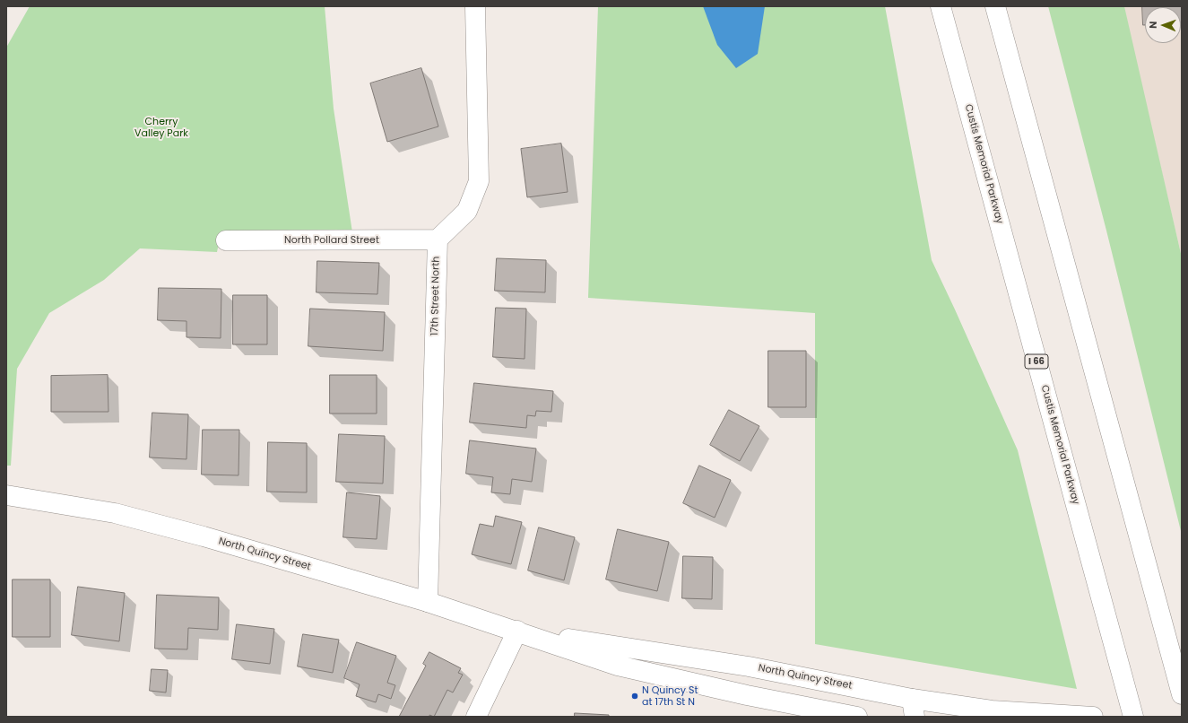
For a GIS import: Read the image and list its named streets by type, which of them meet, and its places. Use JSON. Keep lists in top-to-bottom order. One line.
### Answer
{"streets":{"main road":["Custis Memorial Parkway","North Pollard Street","17th Street North","I 66","North Quincy Street"]},"crossings":[["North Pollard Street","17th Street North"],["17th Street North","North Quincy Street"]],"parks":["Cherry Valley Park"],"places":["N Quincy St at 17th St N"],"north":"left"}
